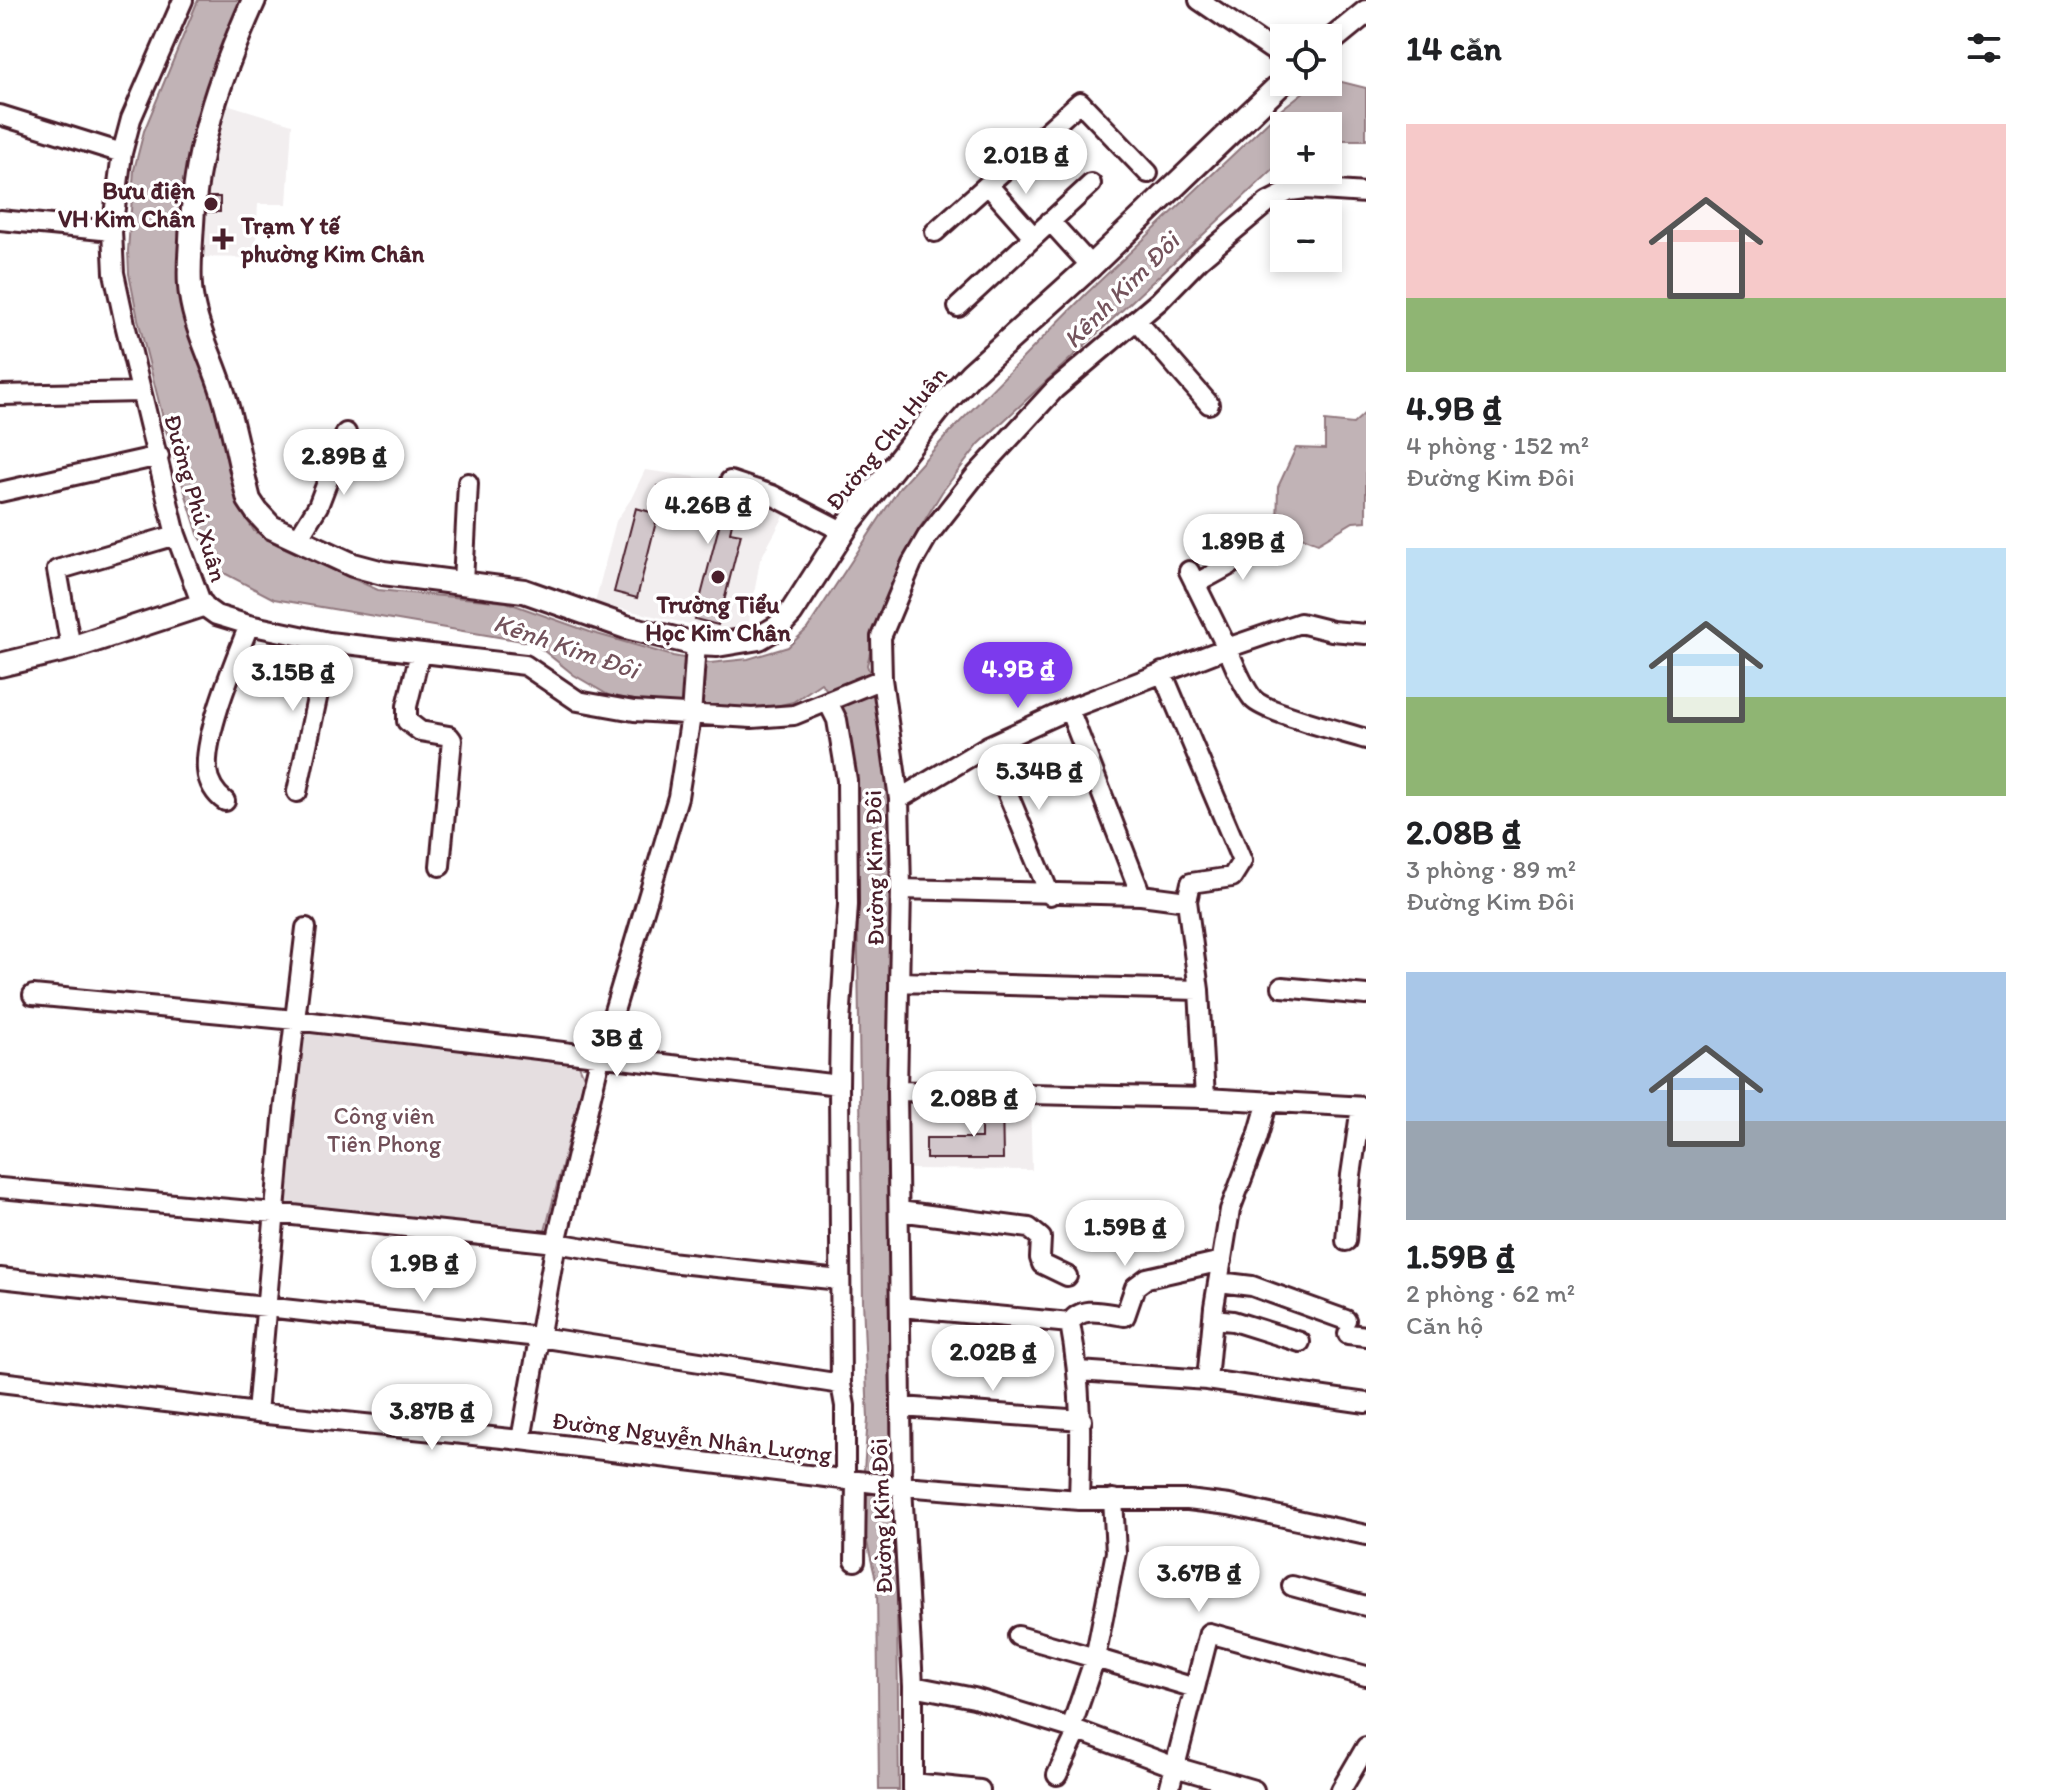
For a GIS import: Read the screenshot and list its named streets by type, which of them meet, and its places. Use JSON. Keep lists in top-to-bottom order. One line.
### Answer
{"streets":{"main road":["Đường Chu Huân"],"street":["Đường Phú Xuân","Đường Kim Đôi","Đường Nguyễn Nhân Lượng"]},"crossings":[["Đường Phú Xuân","Đường Kim Đôi"],["Đường Kim Đôi","Đường Nguyễn Nhân Lượng"]],"water":["Kênh Kim Đôi"],"parks":["Công viên Tiên Phong"],"places":{"other":["Bưu điện VH Kim Chân","Trường Tiểu Học Kim Chân"],"health":["Trạm Y tế phường Kim Chân"]},"page":{"heading":"14 căn","map_buttons":["+","−"],"list":[{"name":"4.9B ₫","note":"4 phòng · 152 m² · Đường Kim Đôi"},{"name":"2.08B ₫","note":"3 phòng · 89 m² · Đường Kim Đôi"},{"name":"1.59B ₫","note":"2 phòng · 62 m² · Căn hộ"}],"price":["2.01B ₫","2.89B ₫","4.26B ₫","1.89B ₫","4.9B ₫","3.15B ₫","5.34B ₫","3B ₫","2.08B ₫","1.59B ₫","1.9B ₫","2.02B ₫","3.87B ₫","3.67B ₫"]}}
